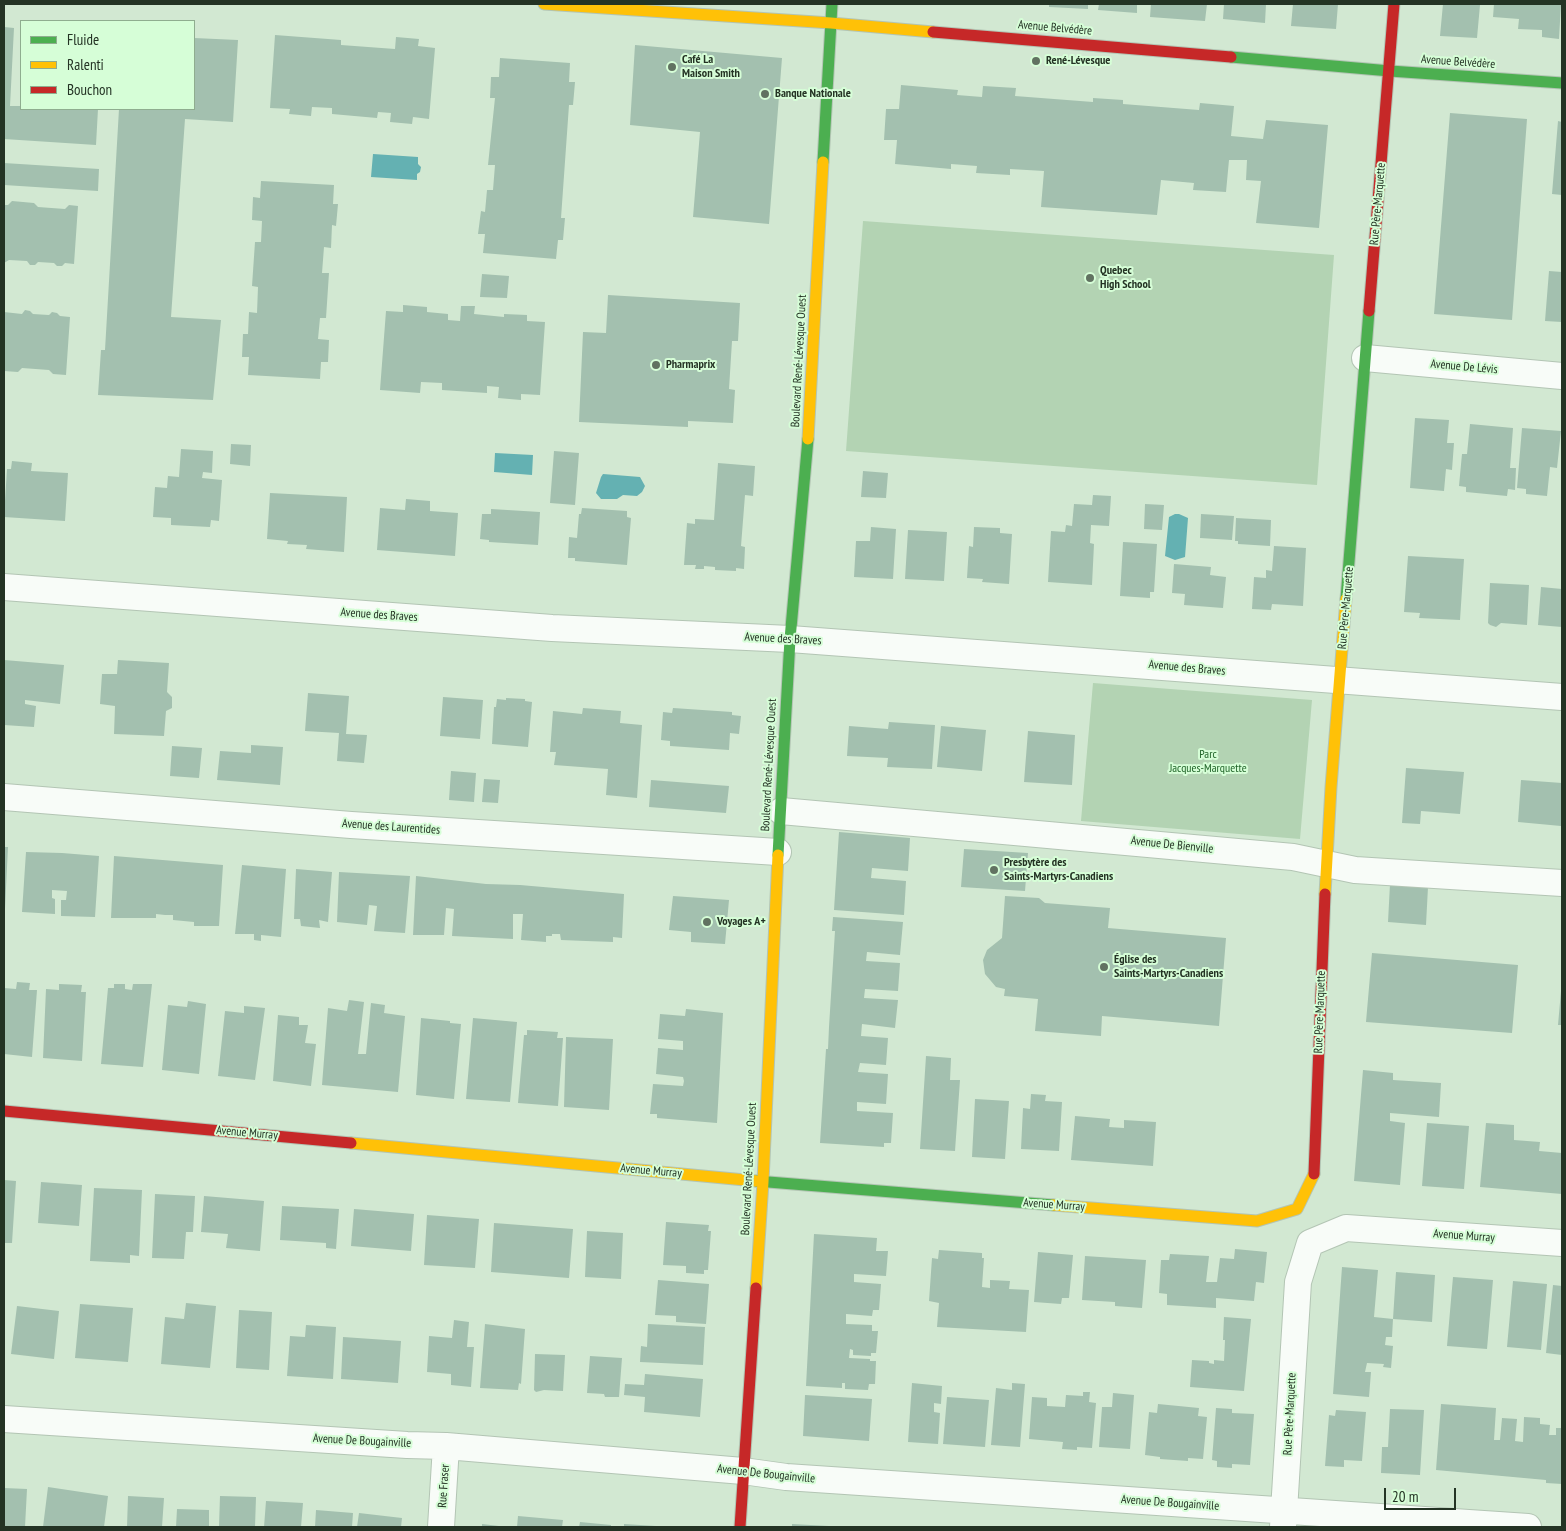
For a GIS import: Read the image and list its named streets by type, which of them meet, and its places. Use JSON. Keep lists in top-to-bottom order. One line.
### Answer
{"streets":{"street":["Avenue Belvédère","Rue Père-Marquette","Boulevard René-Lévesque Ouest","Avenue De Lévis","Avenue des Braves","Avenue des Laurentides","Avenue De Bienville","Avenue Murray","Avenue De Bougainville","Rue Fraser"]},"crossings":[["Avenue Belvédère","Rue Père-Marquette"],["Avenue Belvédère","Boulevard René-Lévesque Ouest"],["Rue Père-Marquette","Avenue De Lévis"],["Rue Père-Marquette","Avenue des Braves"],["Rue Père-Marquette","Avenue De Bienville"],["Rue Père-Marquette","Avenue Murray"],["Rue Père-Marquette","Avenue De Bougainville"],["Boulevard René-Lévesque Ouest","Avenue des Braves"],["Boulevard René-Lévesque Ouest","Avenue des Laurentides"],["Boulevard René-Lévesque Ouest","Avenue De Bienville"],["Boulevard René-Lévesque Ouest","Avenue Murray"],["Boulevard René-Lévesque Ouest","Avenue De Bougainville"],["Avenue De Bougainville","Rue Fraser"]],"parks":["Parc Jacques-Marquette"],"places":["René-Lévesque","Café La Maison Smith","Banque Nationale","Quebec High School","Pharmaprix","Presbytère des Saints-Martyrs-Canadiens","Voyages A+","Église des Saints-Martyrs-Canadiens"],"legend":["Fluide","Ralenti","Bouchon"],"scale_bar":"20 m"}
